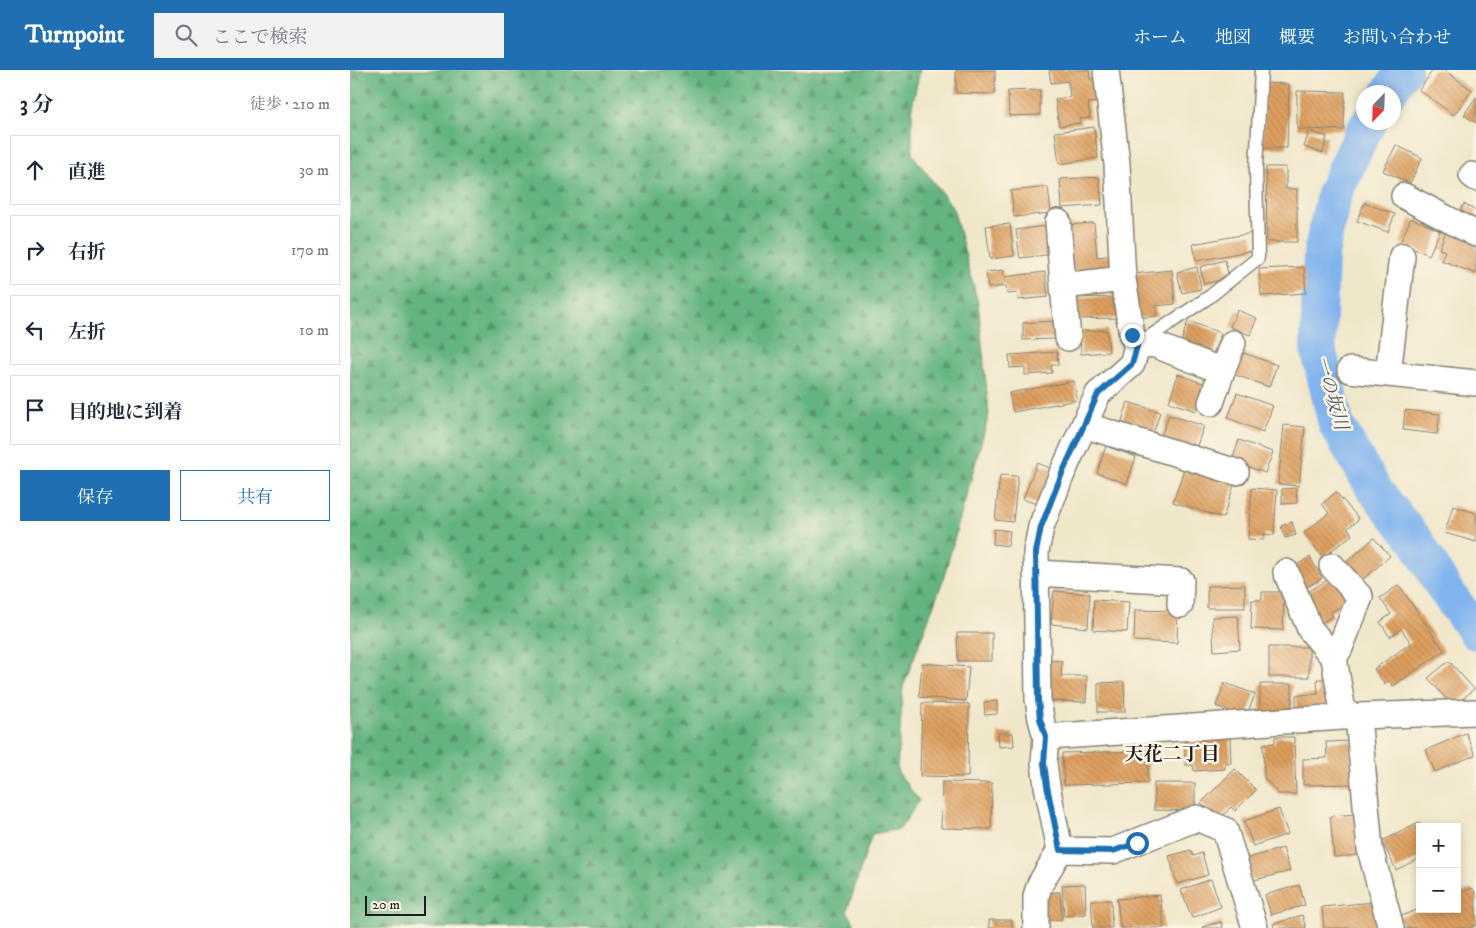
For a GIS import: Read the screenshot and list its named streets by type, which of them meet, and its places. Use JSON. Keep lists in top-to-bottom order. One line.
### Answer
{"districts":["天花二丁目"],"water":["一の坂川"],"scale_bar":"20 m","north":"bottom left","page":{"header":"Turnpoint","search":"ここで検索","nav":["ホーム","地図","概要","お問い合わせ"],"heading":["3 分","徒歩 · 210 m"],"list":[["直進","30 m"],["右折","170 m"],["左折","10 m"],"目的地に到着"],"buttons":["保存","共有"],"map_buttons":["+","−"],"scale":"20 m"}}
